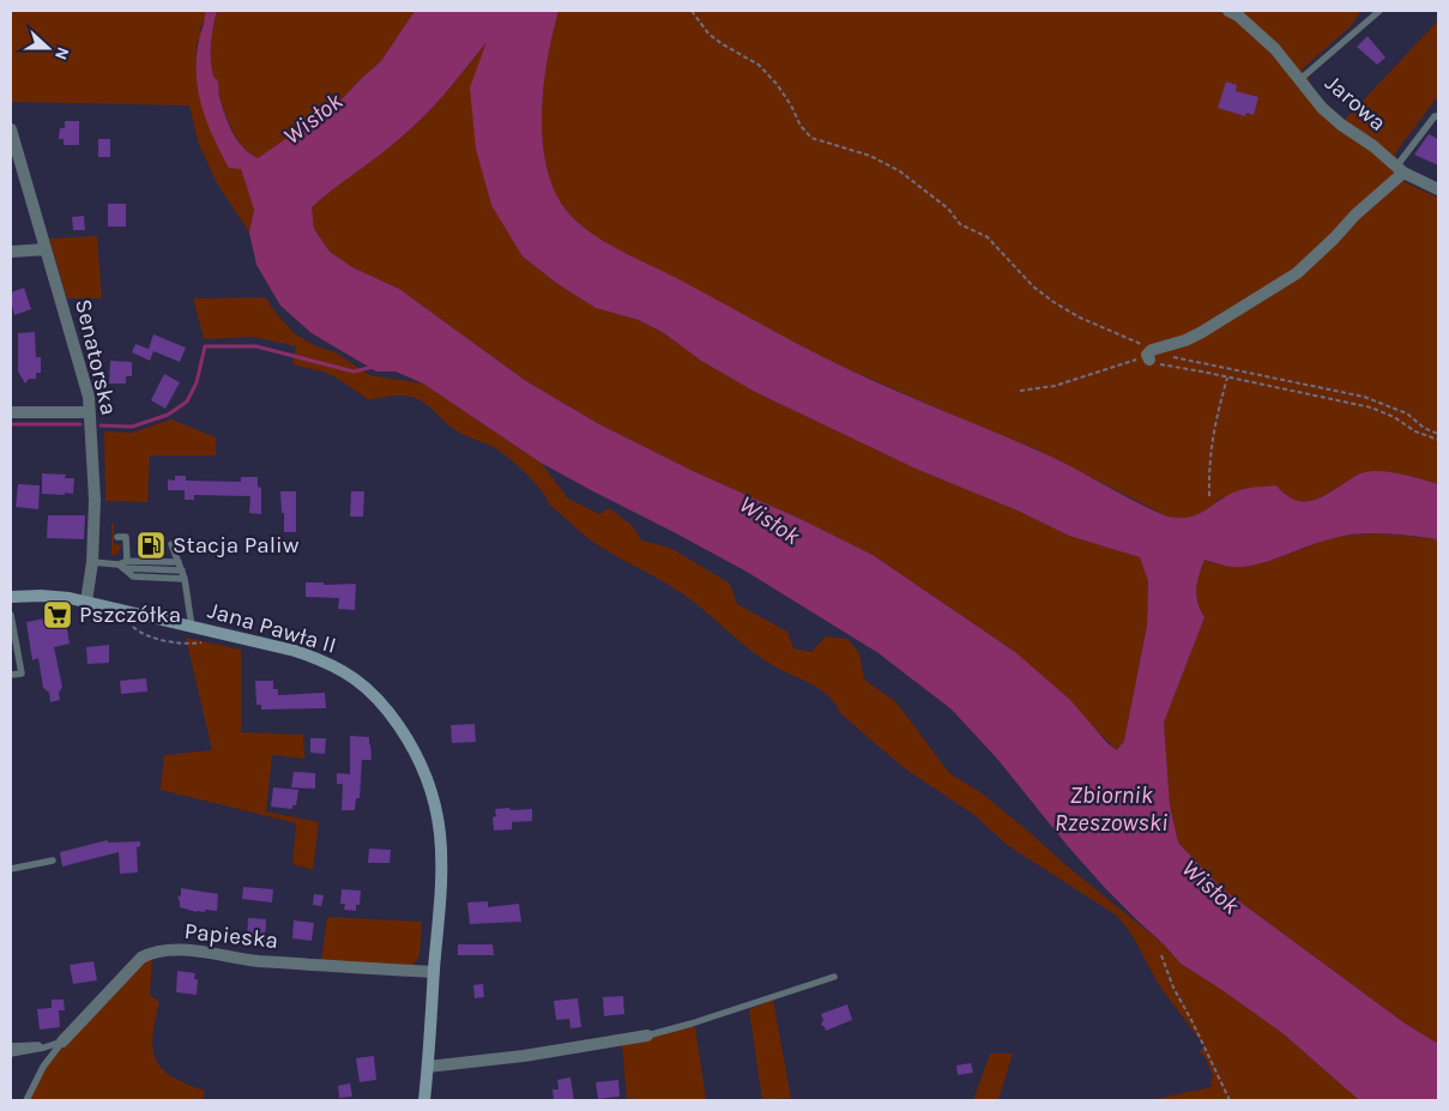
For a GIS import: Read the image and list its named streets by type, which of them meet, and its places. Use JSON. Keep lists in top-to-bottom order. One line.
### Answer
{"streets":{"street":["Jarowa","Senatorska","Jana Pawła II","Papieska"]},"crossings":[["Senatorska","Jana Pawła II"],["Jana Pawła II","Papieska"]],"water":["Wisłok","Zbiornik Rzeszowski"],"places":{"fuel station":["Stacja Paliw"],"supermarket":["Pszczółka"]},"north":"right"}
